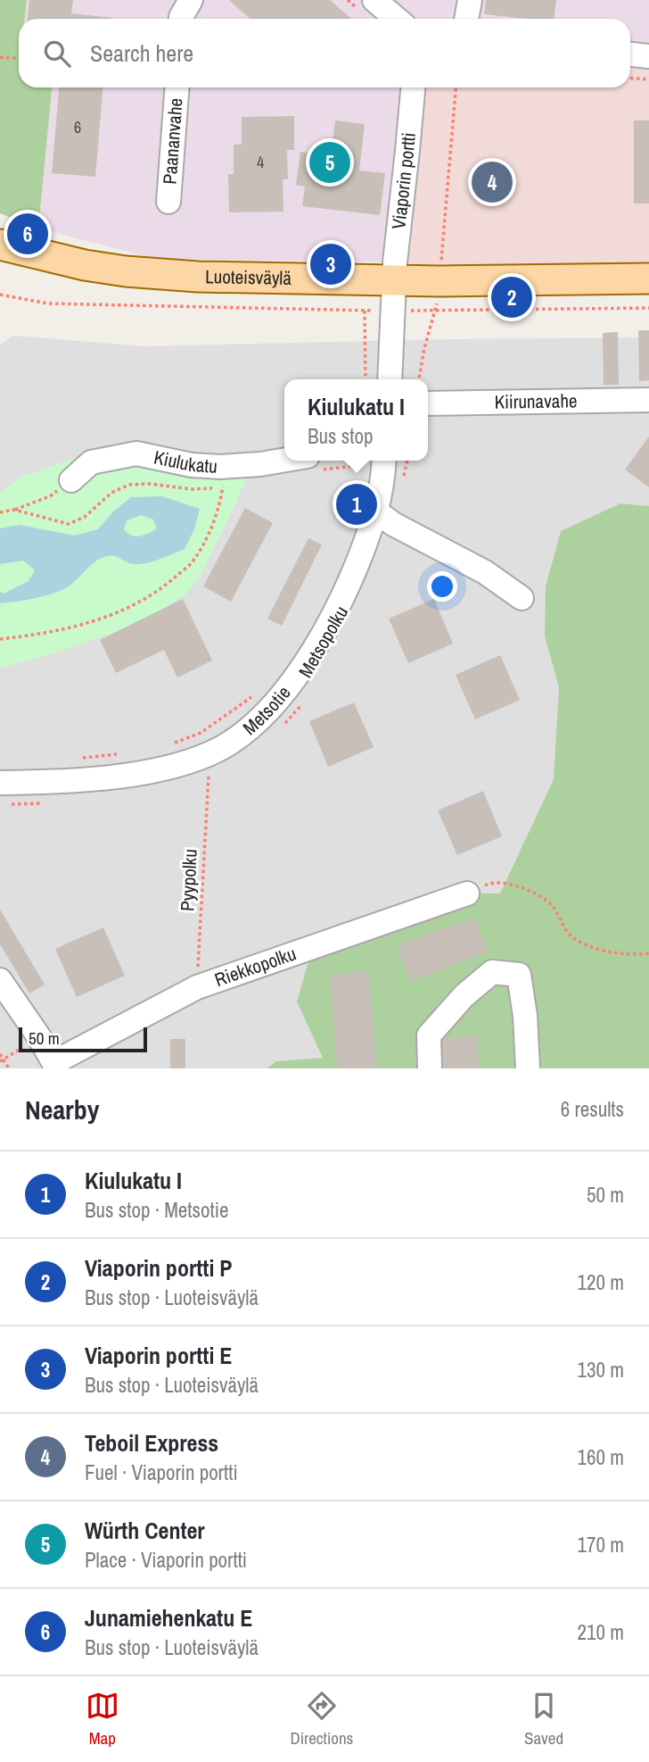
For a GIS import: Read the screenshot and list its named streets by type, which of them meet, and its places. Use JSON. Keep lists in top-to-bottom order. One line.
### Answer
{"streets":{"main road":["Luoteisväylä"],"street":["Paananvahe","Viaporin portti","Kiirunavahe","Kiulukatu","Metsotie","Riekkopolku"],"path":["Metsopolku","Pyypolku"]},"crossings":[["Viaporin portti","Luoteisväylä"],["Pyypolku","Riekkopolku"]],"house_numbers":["6","4"],"scale_bar":"50 m","page":{"search":"Search here","pins":["5","4","6","3","2","1"],"popup":["Kiulukatu I","Bus stop"],"scale":"50 m","heading":["Nearby","6 results"],"list":[{"mark":"1","name":"Kiulukatu I","note":"Bus stop · Metsotie","value":"50 m"},{"mark":"2","name":"Viaporin portti P","note":"Bus stop · Luoteisväylä","value":"120 m"},{"mark":"3","name":"Viaporin portti E","note":"Bus stop · Luoteisväylä","value":"130 m"},{"mark":"4","name":"Teboil Express","note":"Fuel · Viaporin portti","value":"160 m"},{"mark":"5","name":"Würth Center","note":"Place · Viaporin portti","value":"170 m"},{"mark":"6","name":"Junamiehenkatu E","note":"Bus stop · Luoteisväylä","value":"210 m"}],"nav":["Map","Directions","Saved"]}}
